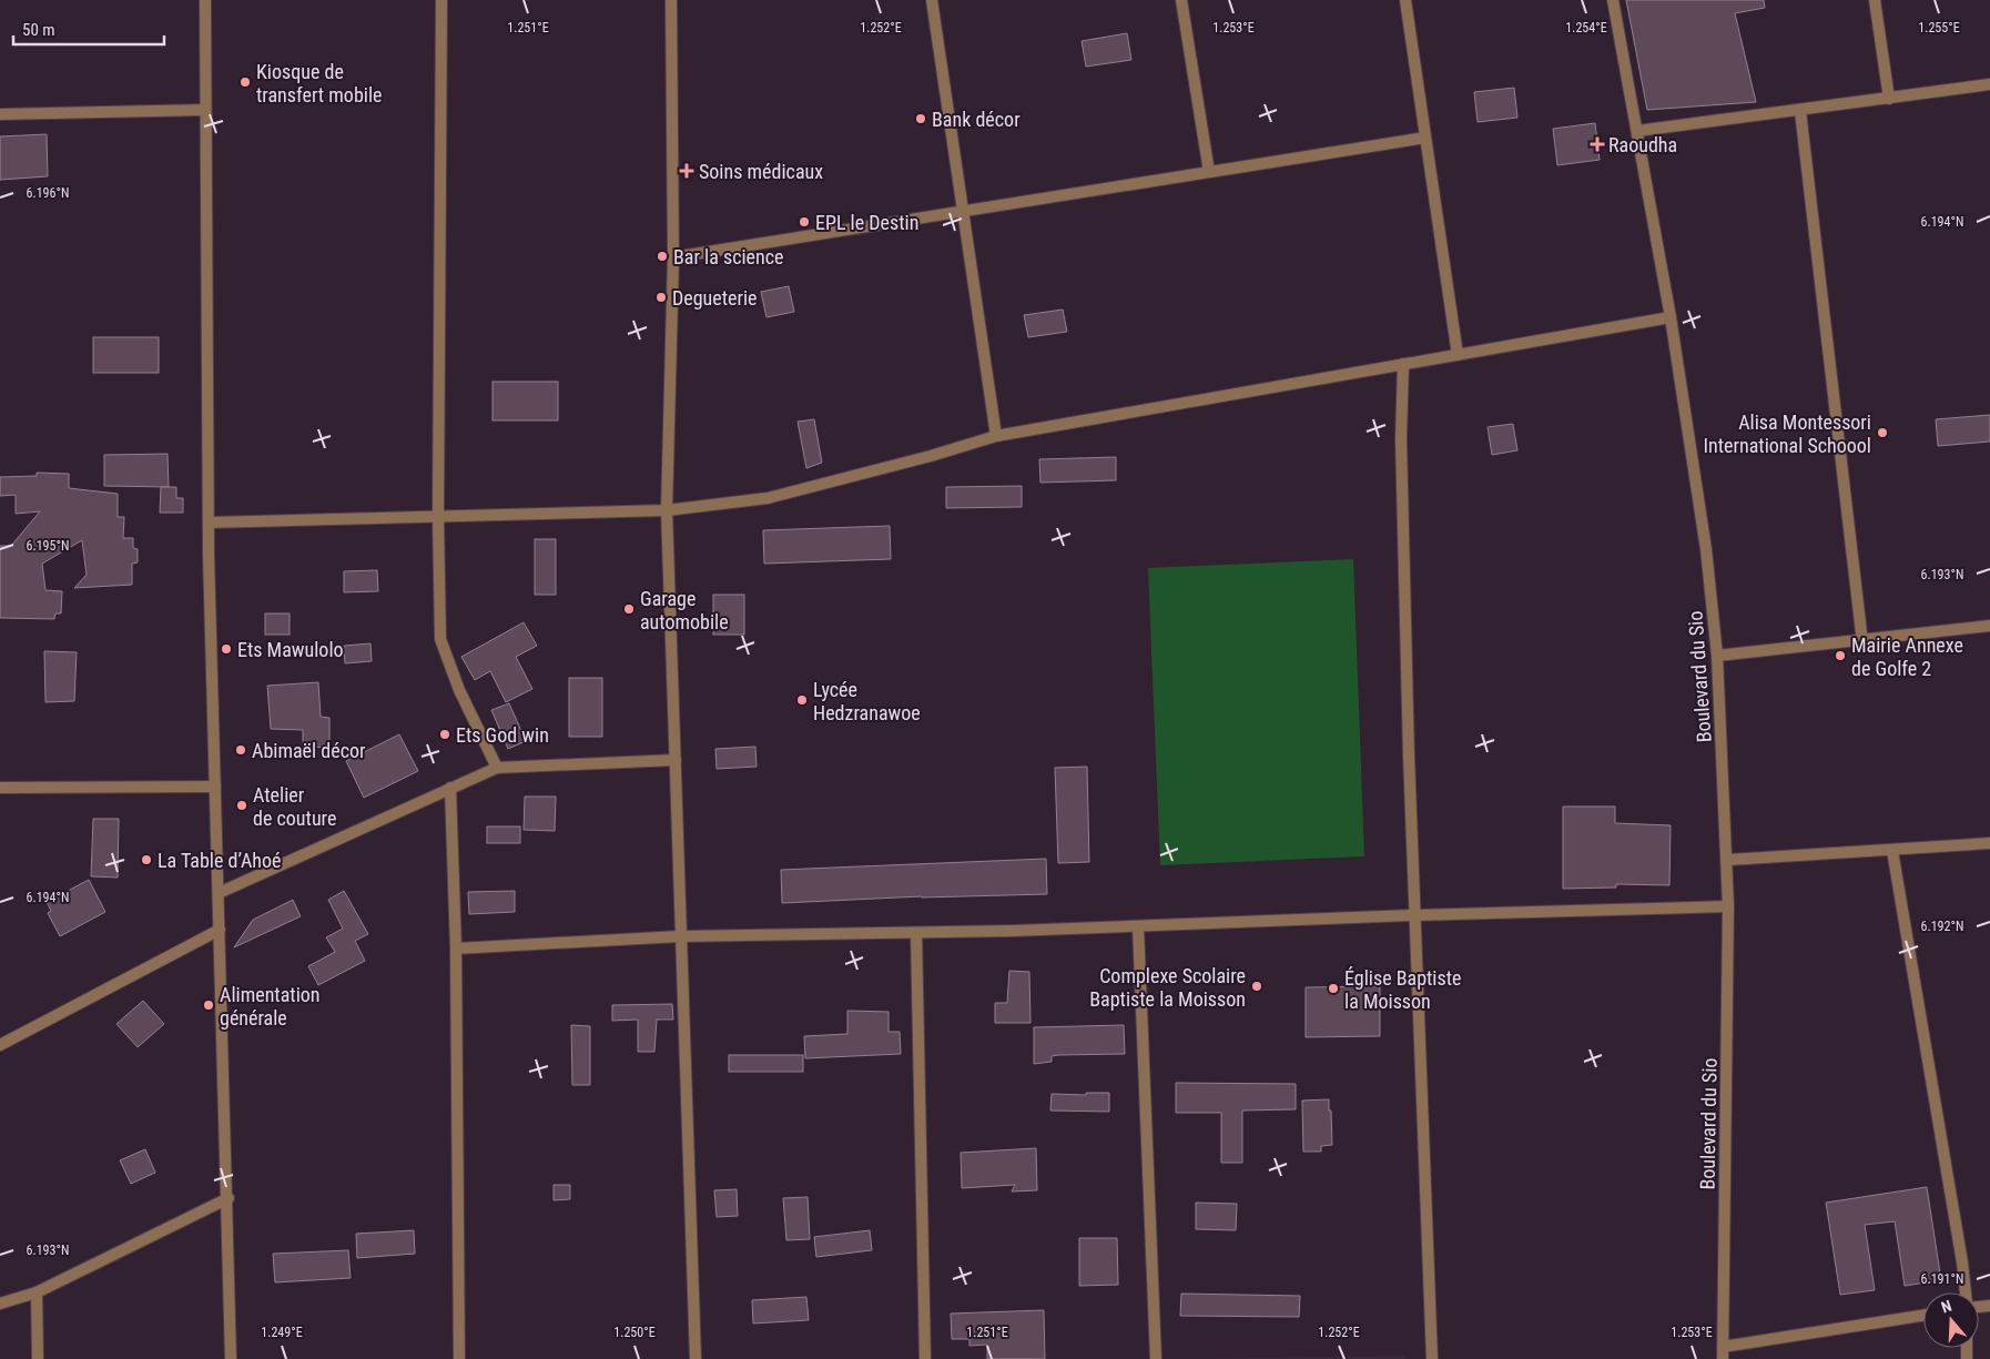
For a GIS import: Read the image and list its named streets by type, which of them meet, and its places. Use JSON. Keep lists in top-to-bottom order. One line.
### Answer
{"streets":{"street":["Boulevard du Sio"]},"places":{"other":["Kiosque de transfert mobile","Bank décor","EPL le Destin","Bar la science","Degueterie","Alisa Montessori International Schoool","Garage automobile","Ets Mawulolo","Mairie Annexe de Golfe 2","Lycée Hedzranawoe","Ets God win","Abimaël décor","Atelier de couture","La Table d’Ahoé","Complexe Scolaire Baptiste la Moisson","Église Baptiste la Moisson","Alimentation générale"],"health":["Raoudha","Soins médicaux"]},"scale_bar":"50 m","north":"top","coordinates":["1.255°E","1.254°E","1.251°E","1.252°E","1.253°E","6.196°N","6.194°N","6.195°N","6.193°N","6.192°N","6.191°N","1.249°E","1.250°E"]}
